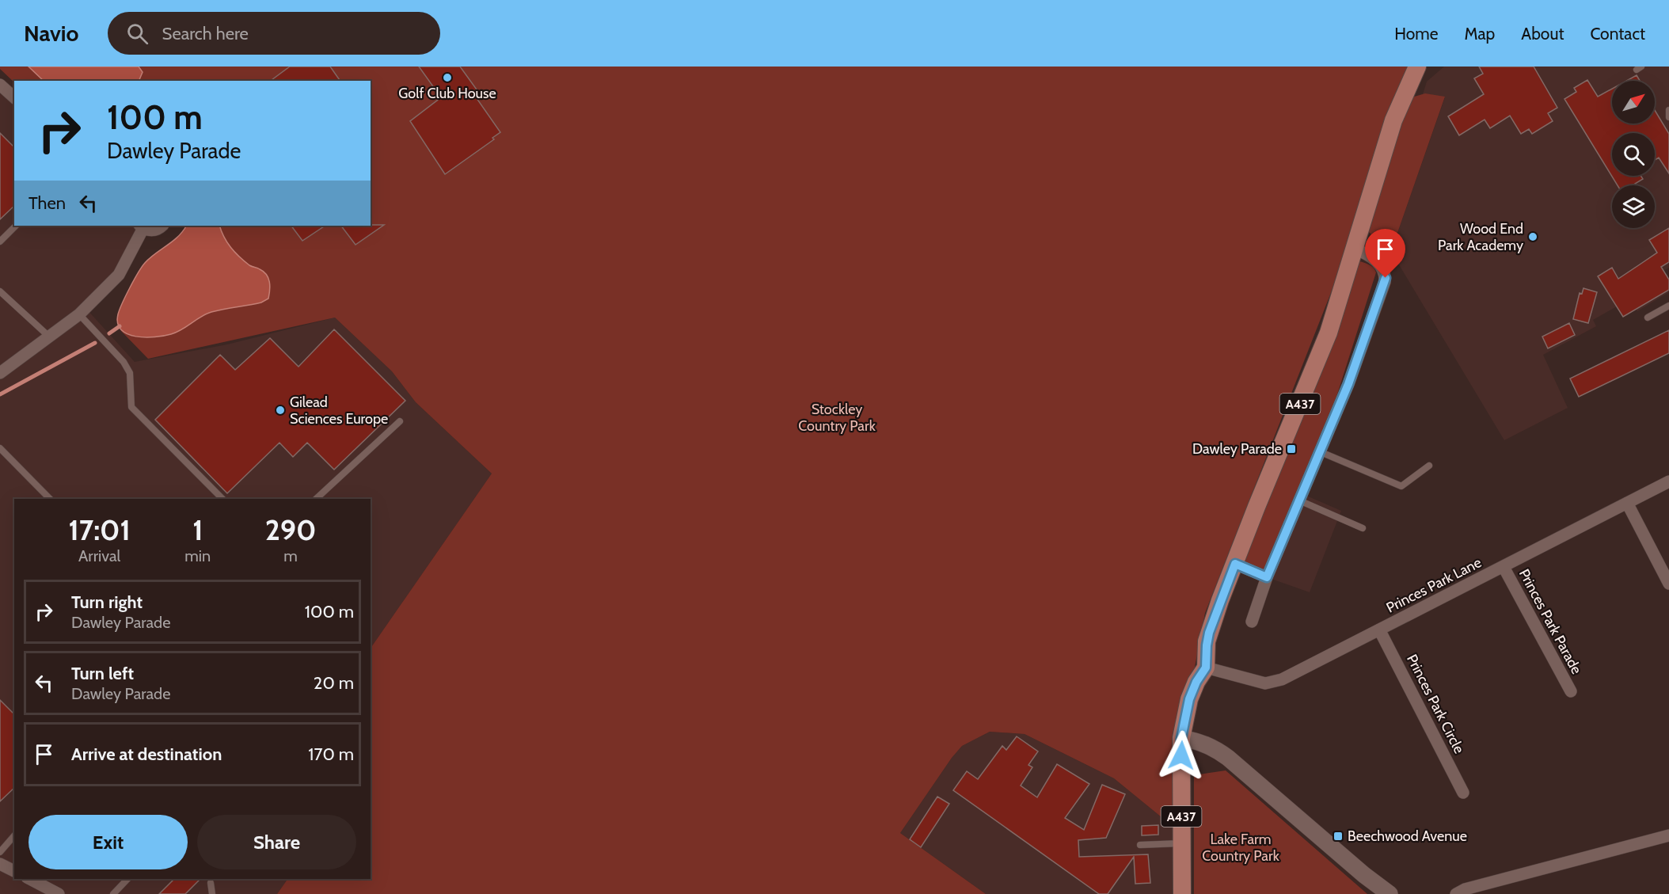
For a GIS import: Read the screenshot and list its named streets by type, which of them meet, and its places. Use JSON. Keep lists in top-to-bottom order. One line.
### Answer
{"streets":{"main road":["A437"],"street":["Princes Park Lane","Princes Park Parade","Princes Park Circle"]},"crossings":[["A437","Princes Park Lane"],["Princes Park Lane","Princes Park Parade"],["Princes Park Lane","Princes Park Circle"]],"parks":["Stockley Country Park","Lake Farm Country Park"],"places":{"other":["Golf Club House","Wood End Park Academy","Gilead Sciences Europe"],"transit":["Dawley Parade","Beechwood Avenue"]},"north":"top right","page":{"header":"Navio","search":"Search here","nav":["Home","Map","About","Contact"],"turn":["100 m","Dawley Parade"],"then":"Then","eta":["17:01","Arrival","1","min","290","m"],"list":[{"name":"Turn right","note":"Dawley Parade","value":"100 m"},{"name":"Turn left","note":"Dawley Parade","value":"20 m"},{"name":"Arrive at destination","value":"170 m"}],"buttons":["Exit","Share"]}}
